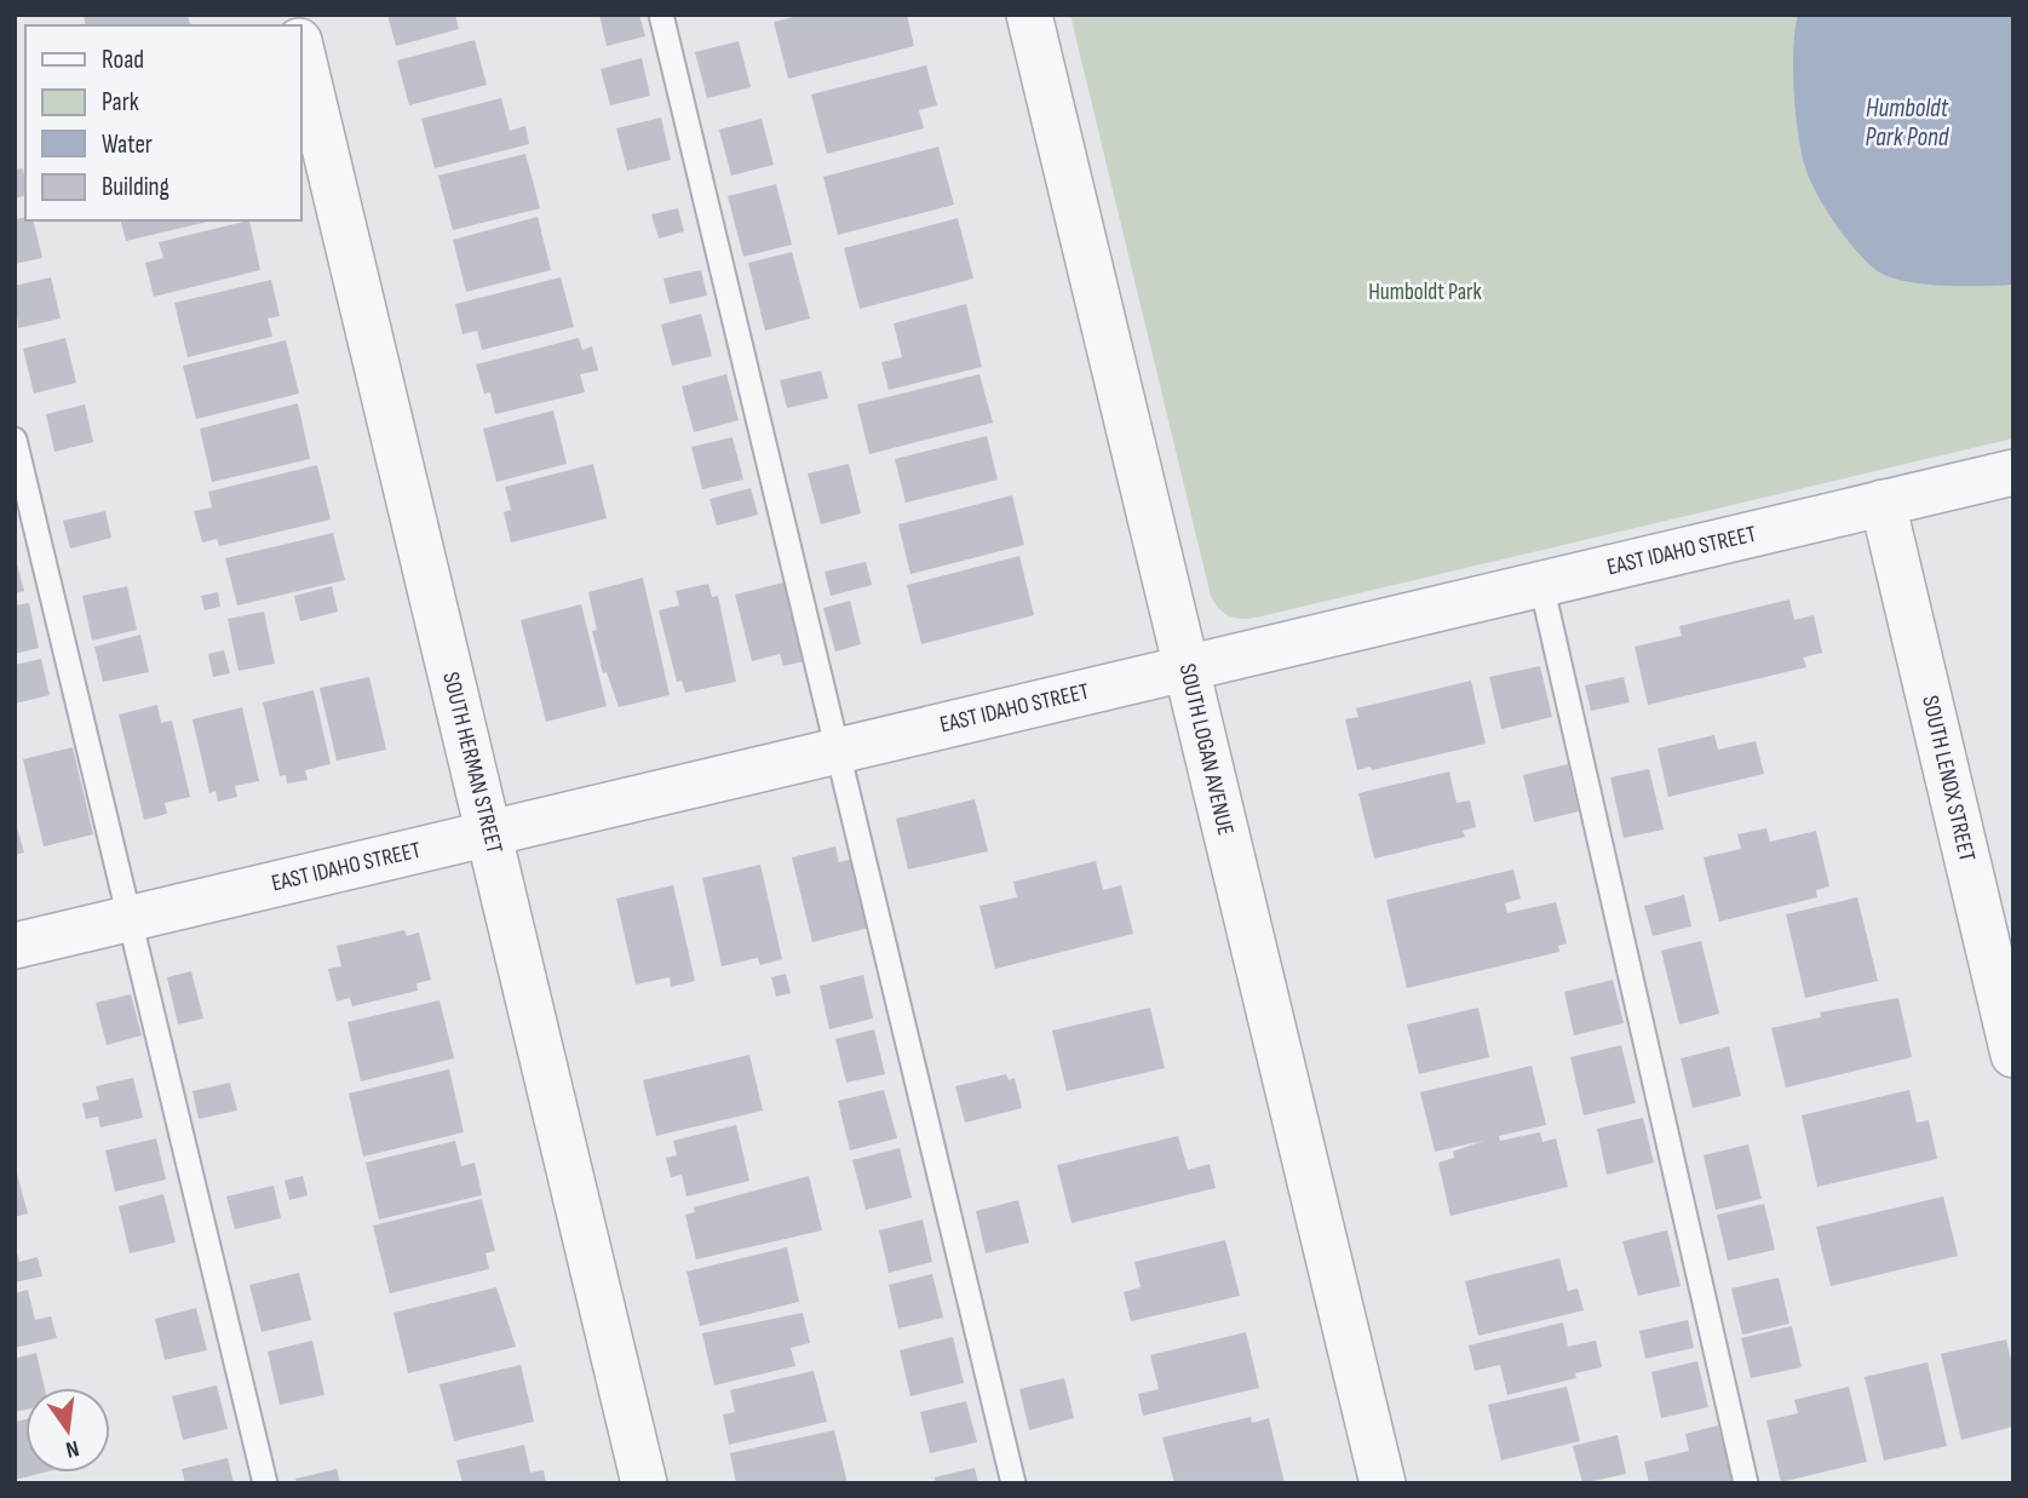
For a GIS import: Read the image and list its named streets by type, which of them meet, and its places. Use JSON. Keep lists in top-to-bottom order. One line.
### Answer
{"streets":{"street":["EAST IDAHO STREET","SOUTH LOGAN AVENUE","SOUTH HERMAN STREET","SOUTH LENOX STREET"]},"crossings":[["EAST IDAHO STREET","SOUTH LOGAN AVENUE"],["EAST IDAHO STREET","SOUTH HERMAN STREET"],["EAST IDAHO STREET","SOUTH LENOX STREET"]],"water":["Humboldt Park Pond"],"parks":["Humboldt Park"],"legend":["Road","Park","Water","Building"],"north":"bottom"}
